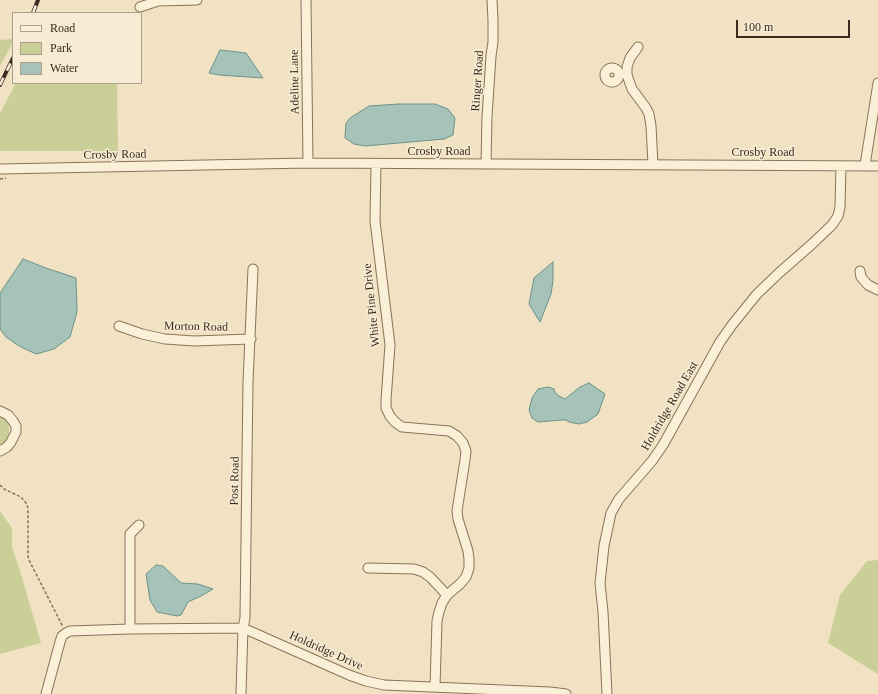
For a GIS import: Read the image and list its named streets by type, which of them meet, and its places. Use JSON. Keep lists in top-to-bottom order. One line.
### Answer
{"streets":{"street":["Ringer Road","Adeline Lane","Crosby Road","White Pine Drive","Morton Road","Holdridge Road East","Post Road","Holdridge Drive"]},"crossings":[["Ringer Road","Crosby Road"],["Adeline Lane","Crosby Road"],["Crosby Road","White Pine Drive"],["Crosby Road","Holdridge Road East"],["White Pine Drive","Holdridge Drive"],["Morton Road","Post Road"],["Post Road","Holdridge Drive"]],"legend":["Road","Park","Water"],"scale_bar":"100 m"}
